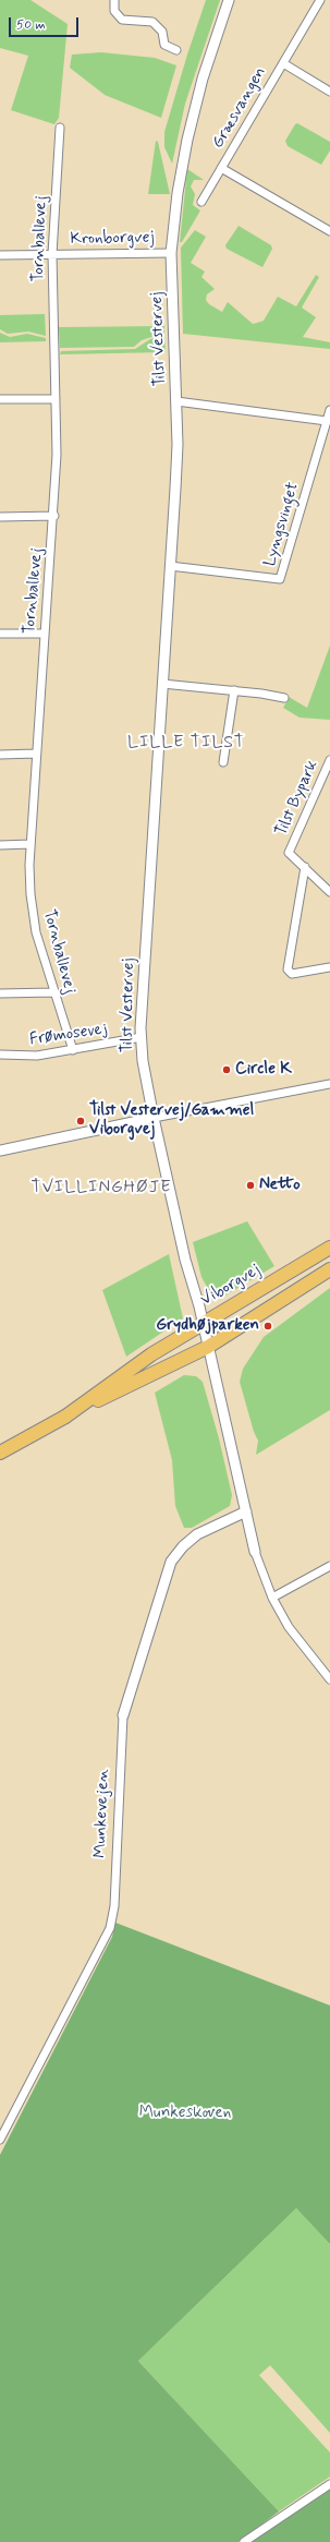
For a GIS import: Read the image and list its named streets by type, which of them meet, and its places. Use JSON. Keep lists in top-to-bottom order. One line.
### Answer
{"streets":{"main road":["Viborgvej"],"street":["Græsvangen","Tornballevej","Kronborgvej","Tilst Vestervej","Lyngsvinget","Tilst Bypark","Frømosevej","Munkevejen"]},"crossings":[["Tornballevej","Kronborgvej"],["Tornballevej","Frømosevej"],["Kronborgvej","Tilst Vestervej"],["Tilst Vestervej","Lyngsvinget"],["Tilst Vestervej","Frømosevej"],["Tilst Vestervej","Viborgvej"]],"districts":["LILLE TILST","TVILLINGHØJE"],"parks":["Munkeskoven"],"places":["Circle K","Tilst Vestervej/Gammel Viborgvej","Netto","Grydhøjparken"],"scale_bar":"50 m"}
